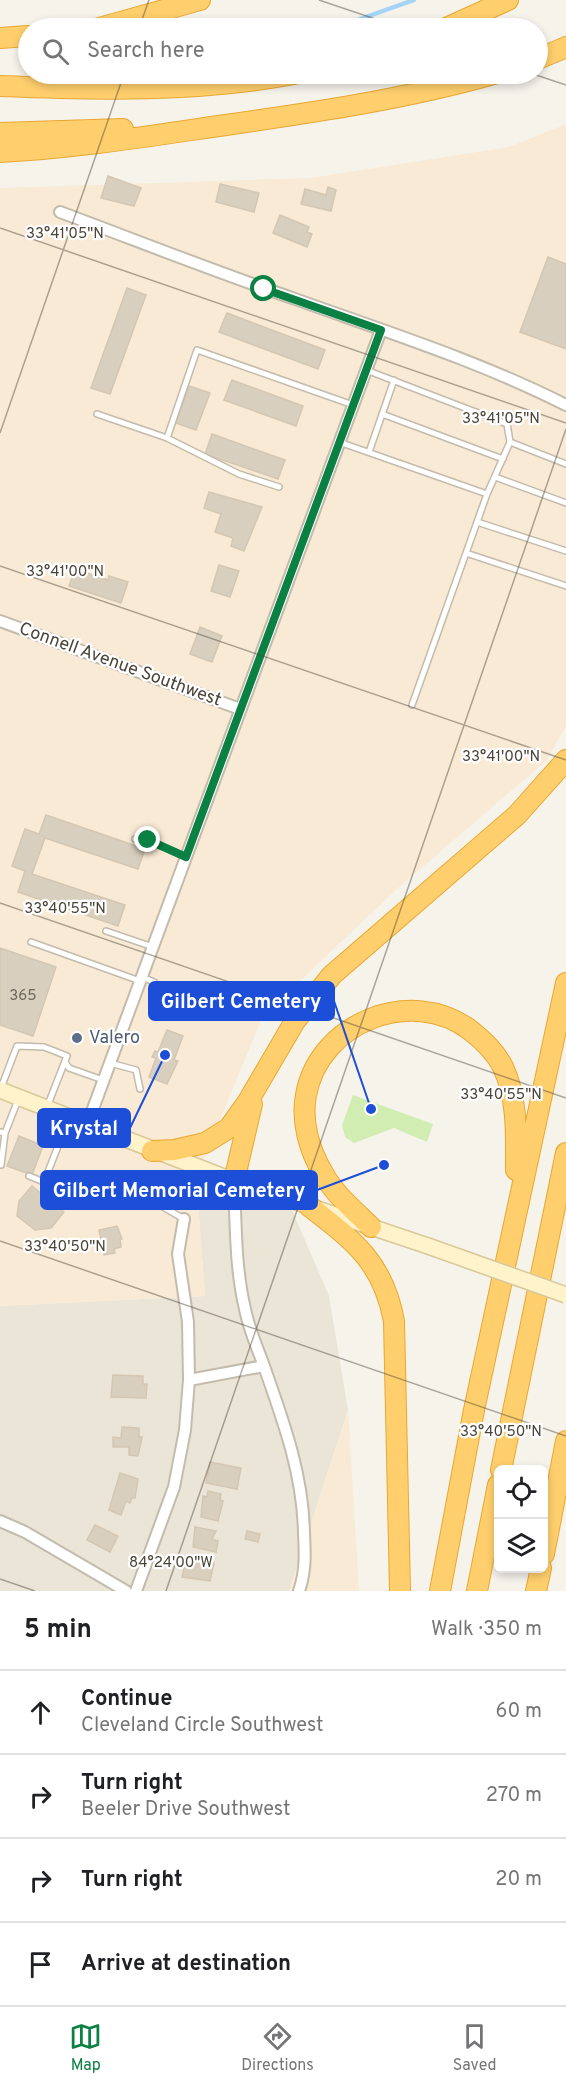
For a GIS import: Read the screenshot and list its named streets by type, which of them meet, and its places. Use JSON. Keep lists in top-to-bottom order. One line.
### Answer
{"streets":{"street":["Connell Avenue Southwest"]},"places":["Valero","Krystal","Gilbert Cemetery","Gilbert Memorial Cemetery"],"house_numbers":["365"],"page":{"search":"Search here","heading":["5 min","Walk · 350 m"],"list":[["Continue","Cleveland Circle Southwest","60 m"],["Turn right","Beeler Drive Southwest","270 m"],["Turn right","20 m"],"Arrive at destination"],"nav":["Map","Directions","Saved"]},"coordinates":["33°41'05\"N","33°41'00\"N","33°40'55\"N","33°40'50\"N","84°24'00\"W"]}
